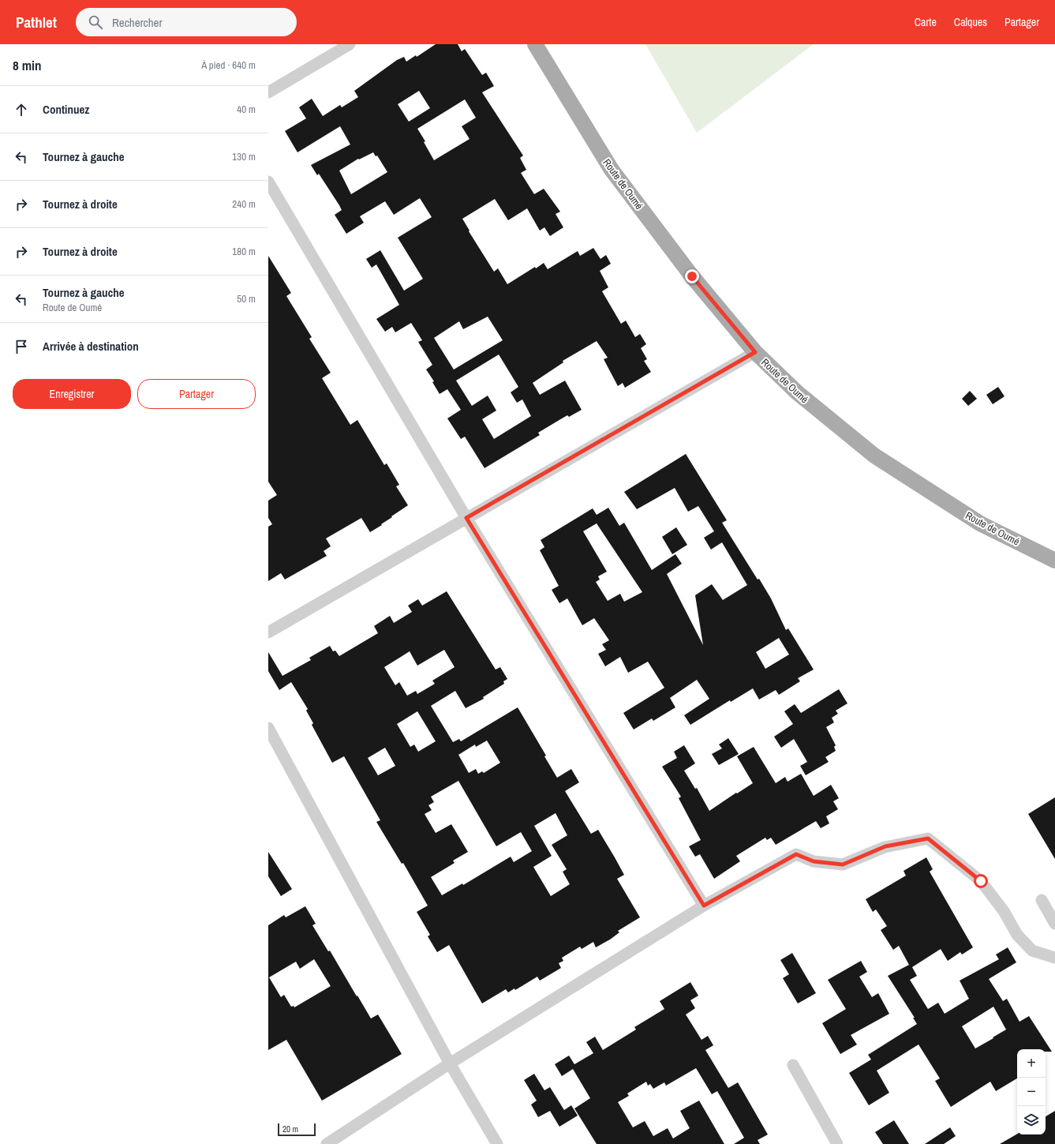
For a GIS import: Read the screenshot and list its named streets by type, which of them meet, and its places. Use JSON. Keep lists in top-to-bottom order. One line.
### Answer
{"streets":{"main road":["Route de Oumé"]},"scale_bar":"20 m","page":{"header":"Pathlet","search":"Rechercher","nav":["Carte","Calques","Partager"],"heading":["8 min","À pied · 640 m"],"list":[["Continuez","40 m"],["Tournez à gauche","130 m"],["Tournez à droite","240 m"],["Tournez à droite","180 m"],["Tournez à gauche","Route de Oumé","50 m"],"Arrivée à destination"],"buttons":["Enregistrer","Partager"],"map_buttons":["+","−"],"scale":"20 m"}}
